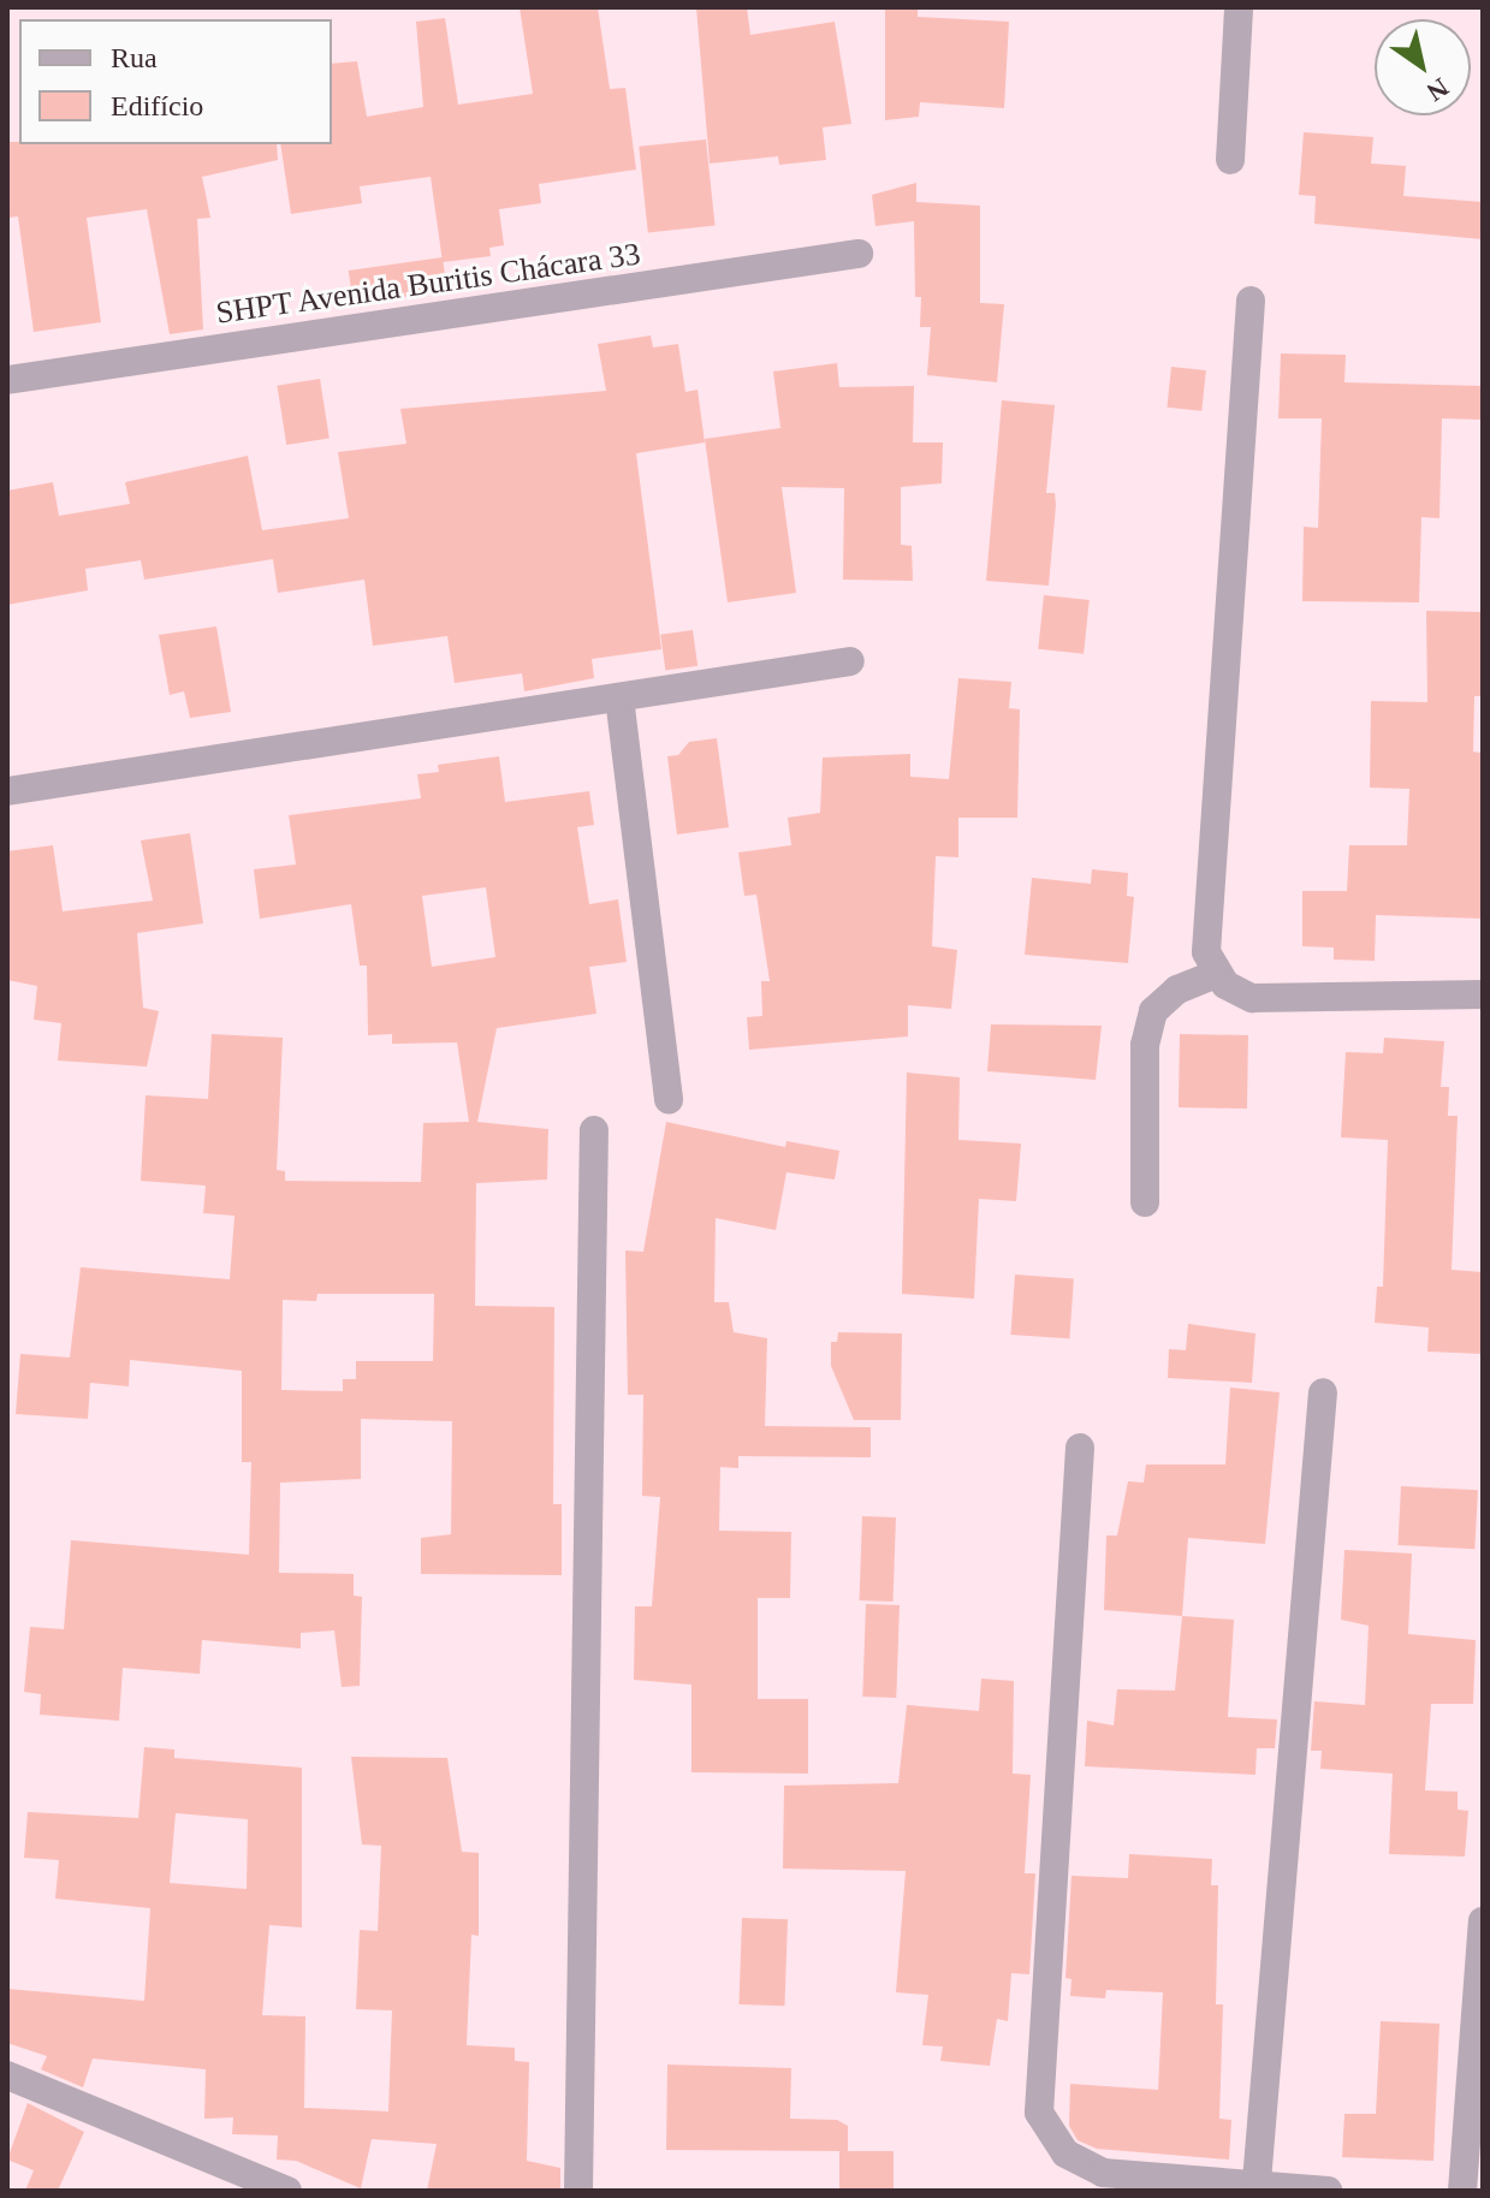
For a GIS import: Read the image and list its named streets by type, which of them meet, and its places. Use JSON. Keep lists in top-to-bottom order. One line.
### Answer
{"streets":{"street":["SHPT Avenida Buritis Chácara 33"]},"legend":["Rua","Edifício"],"north":"bottom right"}
